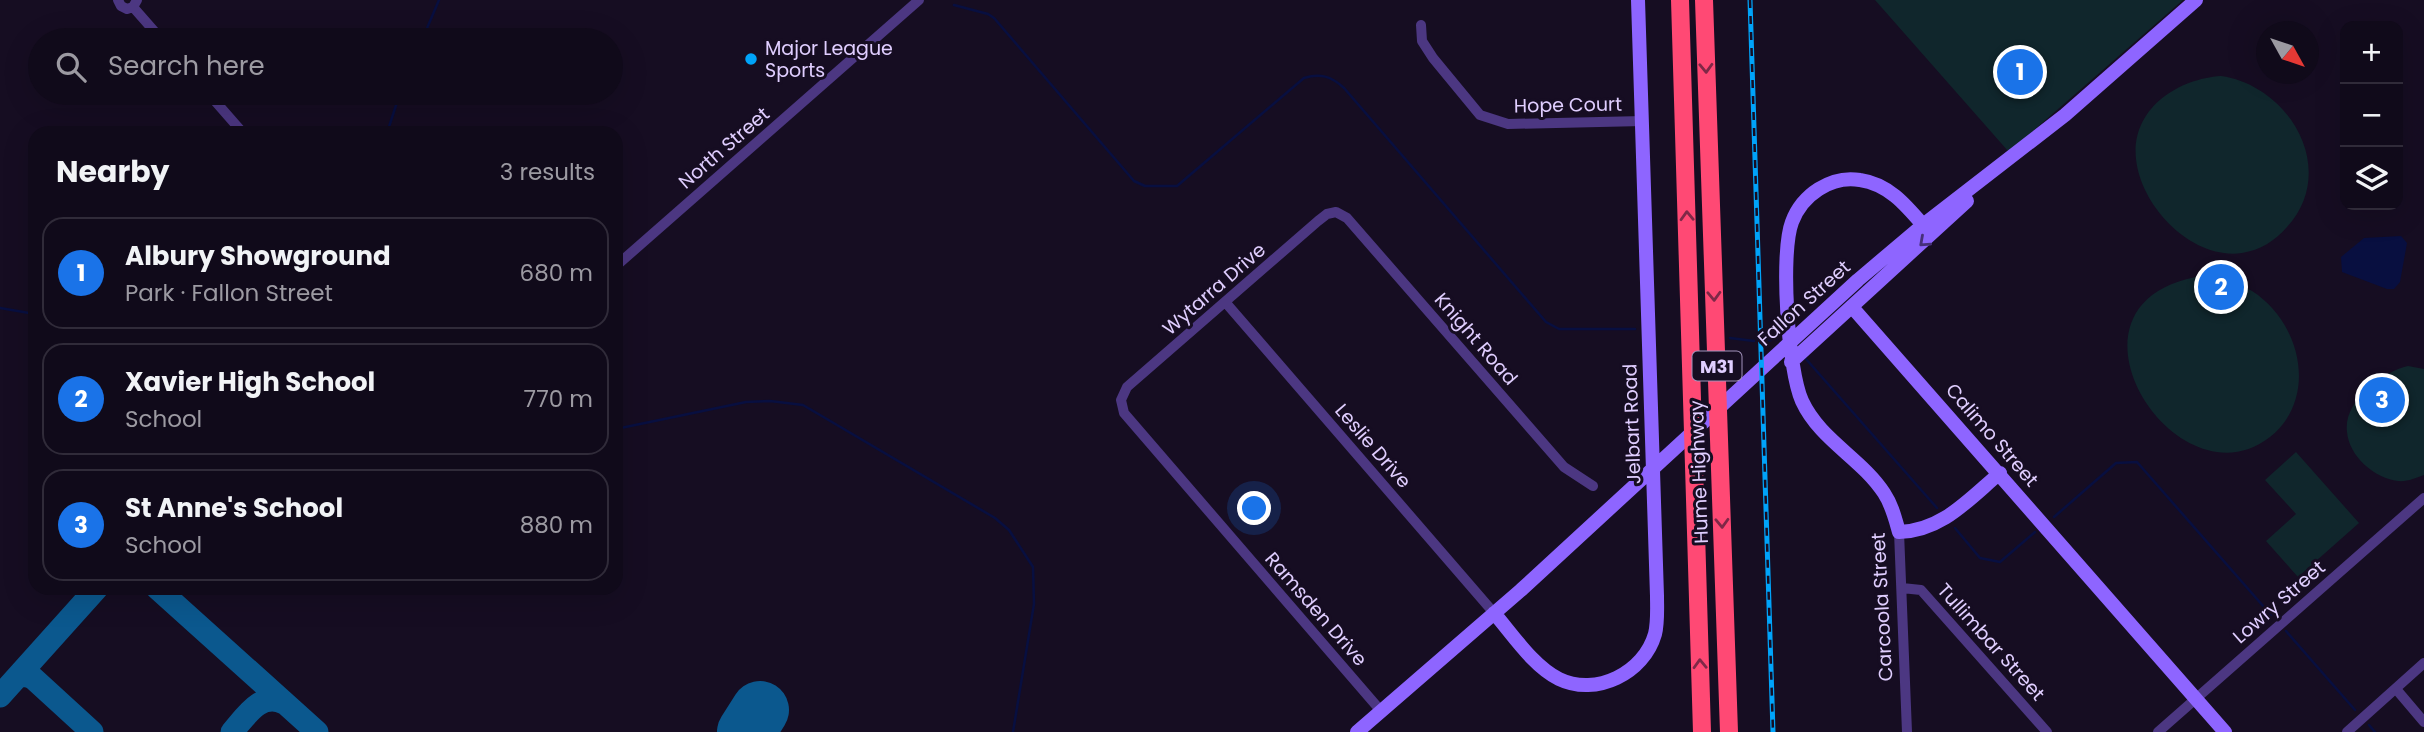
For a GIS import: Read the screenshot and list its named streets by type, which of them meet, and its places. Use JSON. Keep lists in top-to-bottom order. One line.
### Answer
{"streets":{"highway":["M31","Hume Highway"],"street":["Hope Court","North Street","Wytarra Drive","Fallon Street","Knight Road","Jelbart Road","Calimo Street","Leslie Drive","Lowry Street","Carcoola Street","Ramsden Drive","Tullimbar Street"]},"crossings":[["Hope Court","Jelbart Road"],["Wytarra Drive","Knight Road"],["Wytarra Drive","Leslie Drive"],["Wytarra Drive","Ramsden Drive"],["Fallon Street","Jelbart Road"],["Fallon Street","Leslie Drive"],["Fallon Street","Carcoola Street"],["Fallon Street","Ramsden Drive"],["Jelbart Road","Leslie Drive"],["Calimo Street","Lowry Street"],["Carcoola Street","Tullimbar Street"]],"places":["Major League Sports"],"north":"bottom right","page":{"map_buttons":["+","−"],"search":"Search here","pins":["1","2","3"],"heading":["Nearby","3 results"],"list":[{"mark":"1","name":"Albury Showground","note":"Park · Fallon Street","value":"680 m"},{"mark":"2","name":"Xavier High School","note":"School","value":"770 m"},{"mark":"3","name":"St Anne's School","note":"School","value":"880 m"}]}}
